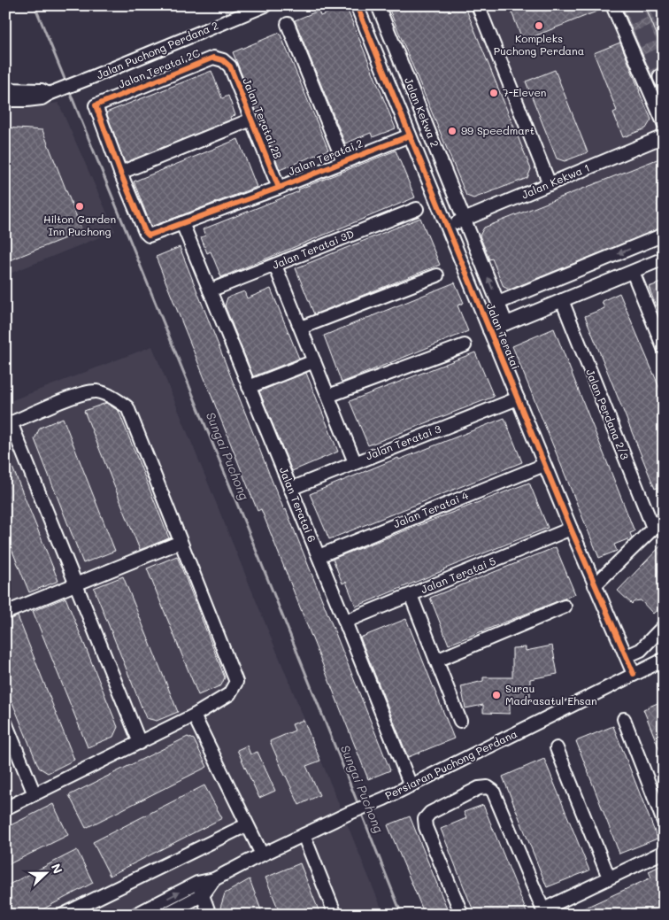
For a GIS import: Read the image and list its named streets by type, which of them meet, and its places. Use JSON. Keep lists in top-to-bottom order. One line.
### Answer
{"streets":{"street":["Jalan Puchong Perdana 2","Jalan Teratai 2C","Jalan Kekwa 2","Jalan Teratai 2B","Jalan Teratai 2","Jalan Kekwa 1","Jalan Teratai 3D","Jalan Teratai","Jalan Perdana 2/3","Jalan Teratai 3","Jalan Teratai 6","Jalan Teratai 4","Jalan Teratai 5","Persiaran Puchong Perdana"]},"crossings":[["Jalan Teratai 2C","Jalan Teratai 2B"],["Jalan Teratai 2C","Jalan Teratai 2"],["Jalan Kekwa 2","Jalan Kekwa 1"],["Jalan Teratai 2B","Jalan Teratai 2"],["Jalan Teratai 2","Jalan Teratai"],["Jalan Teratai 2","Jalan Teratai 6"],["Jalan Kekwa 1","Jalan Teratai"],["Jalan Teratai 3D","Jalan Teratai 6"],["Jalan Teratai","Jalan Teratai 3"],["Jalan Teratai","Jalan Teratai 4"],["Jalan Teratai","Jalan Teratai 5"],["Jalan Teratai","Persiaran Puchong Perdana"],["Jalan Teratai 3","Jalan Teratai 6"],["Jalan Teratai 6","Jalan Teratai 4"],["Jalan Teratai 6","Jalan Teratai 5"],["Jalan Teratai 6","Persiaran Puchong Perdana"]],"water":["Sungai Puchong"],"places":["Kompleks Puchong Perdana","7-Eleven","99 Speedmart","Hilton Garden Inn Puchong","Surau Madrasatul Ehsan"],"north":"right"}
